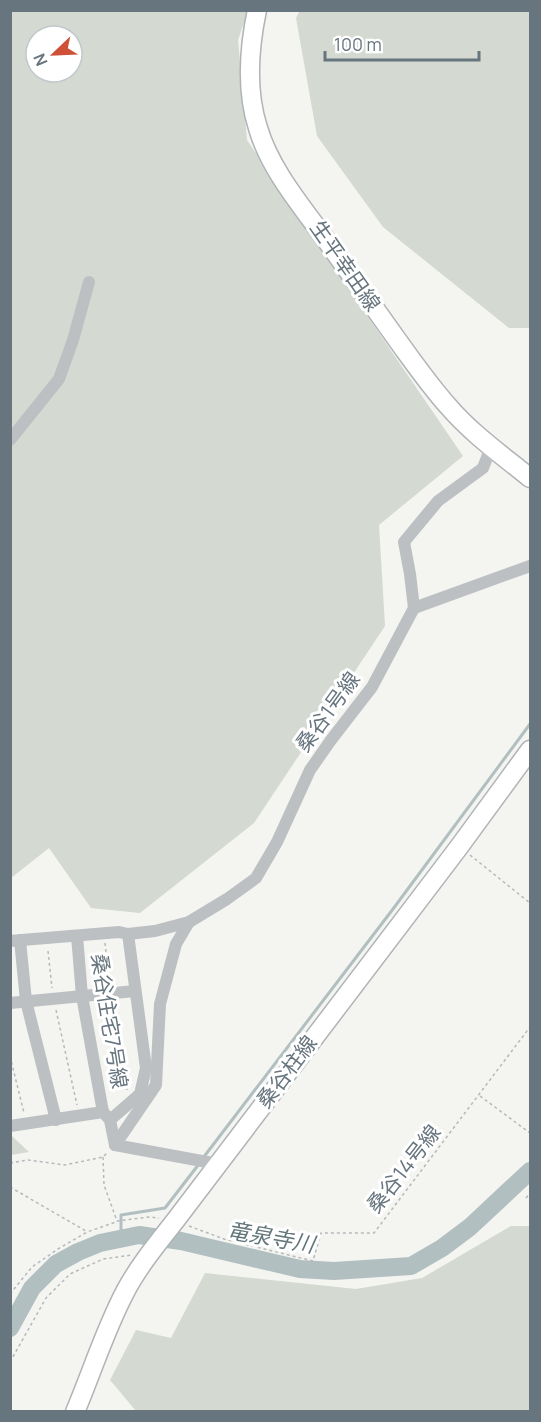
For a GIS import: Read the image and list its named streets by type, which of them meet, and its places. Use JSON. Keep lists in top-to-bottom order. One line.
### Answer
{"streets":{"main road":["生平幸田線","桑谷柱線"],"street":["桑谷1号線","桑谷住宅7号線"],"path":["桑谷14号線"]},"crossings":[["桑谷柱線","桑谷14号線"]],"water":["竜泉寺川"],"scale_bar":"100 m","north":"bottom left"}
